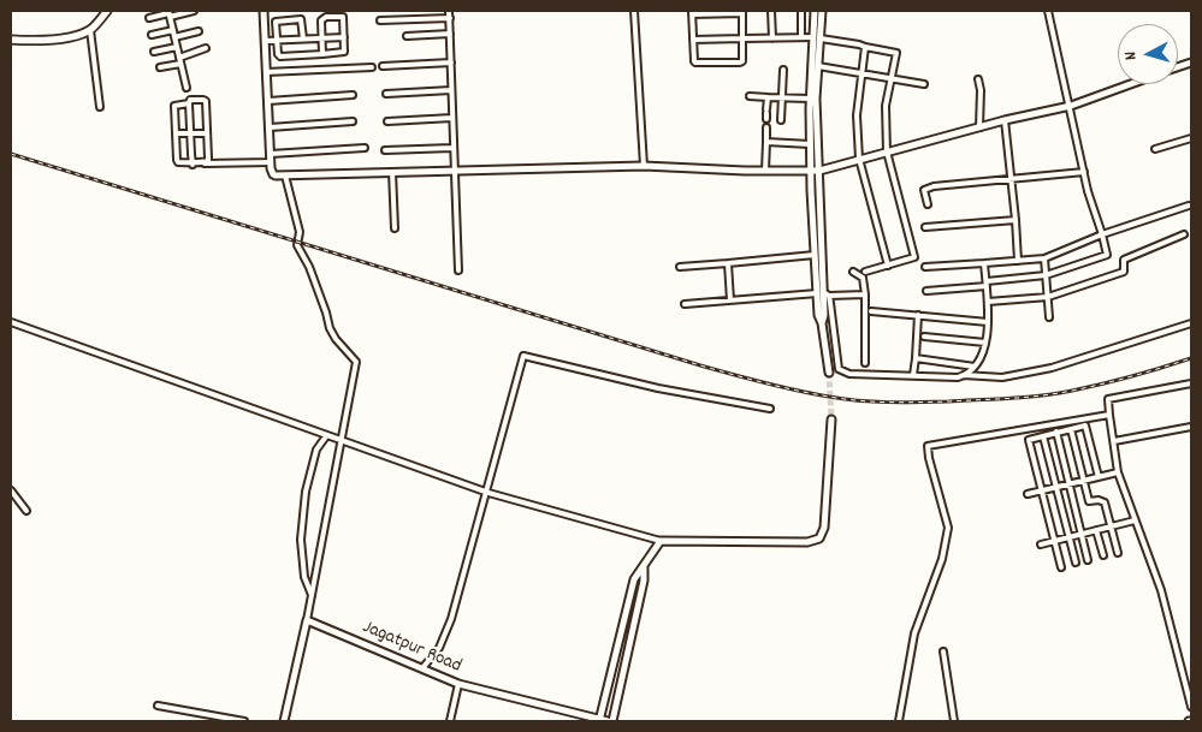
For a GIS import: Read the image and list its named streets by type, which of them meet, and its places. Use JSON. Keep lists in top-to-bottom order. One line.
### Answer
{"streets":{"street":["Jagatpur Road"]},"north":"left"}
